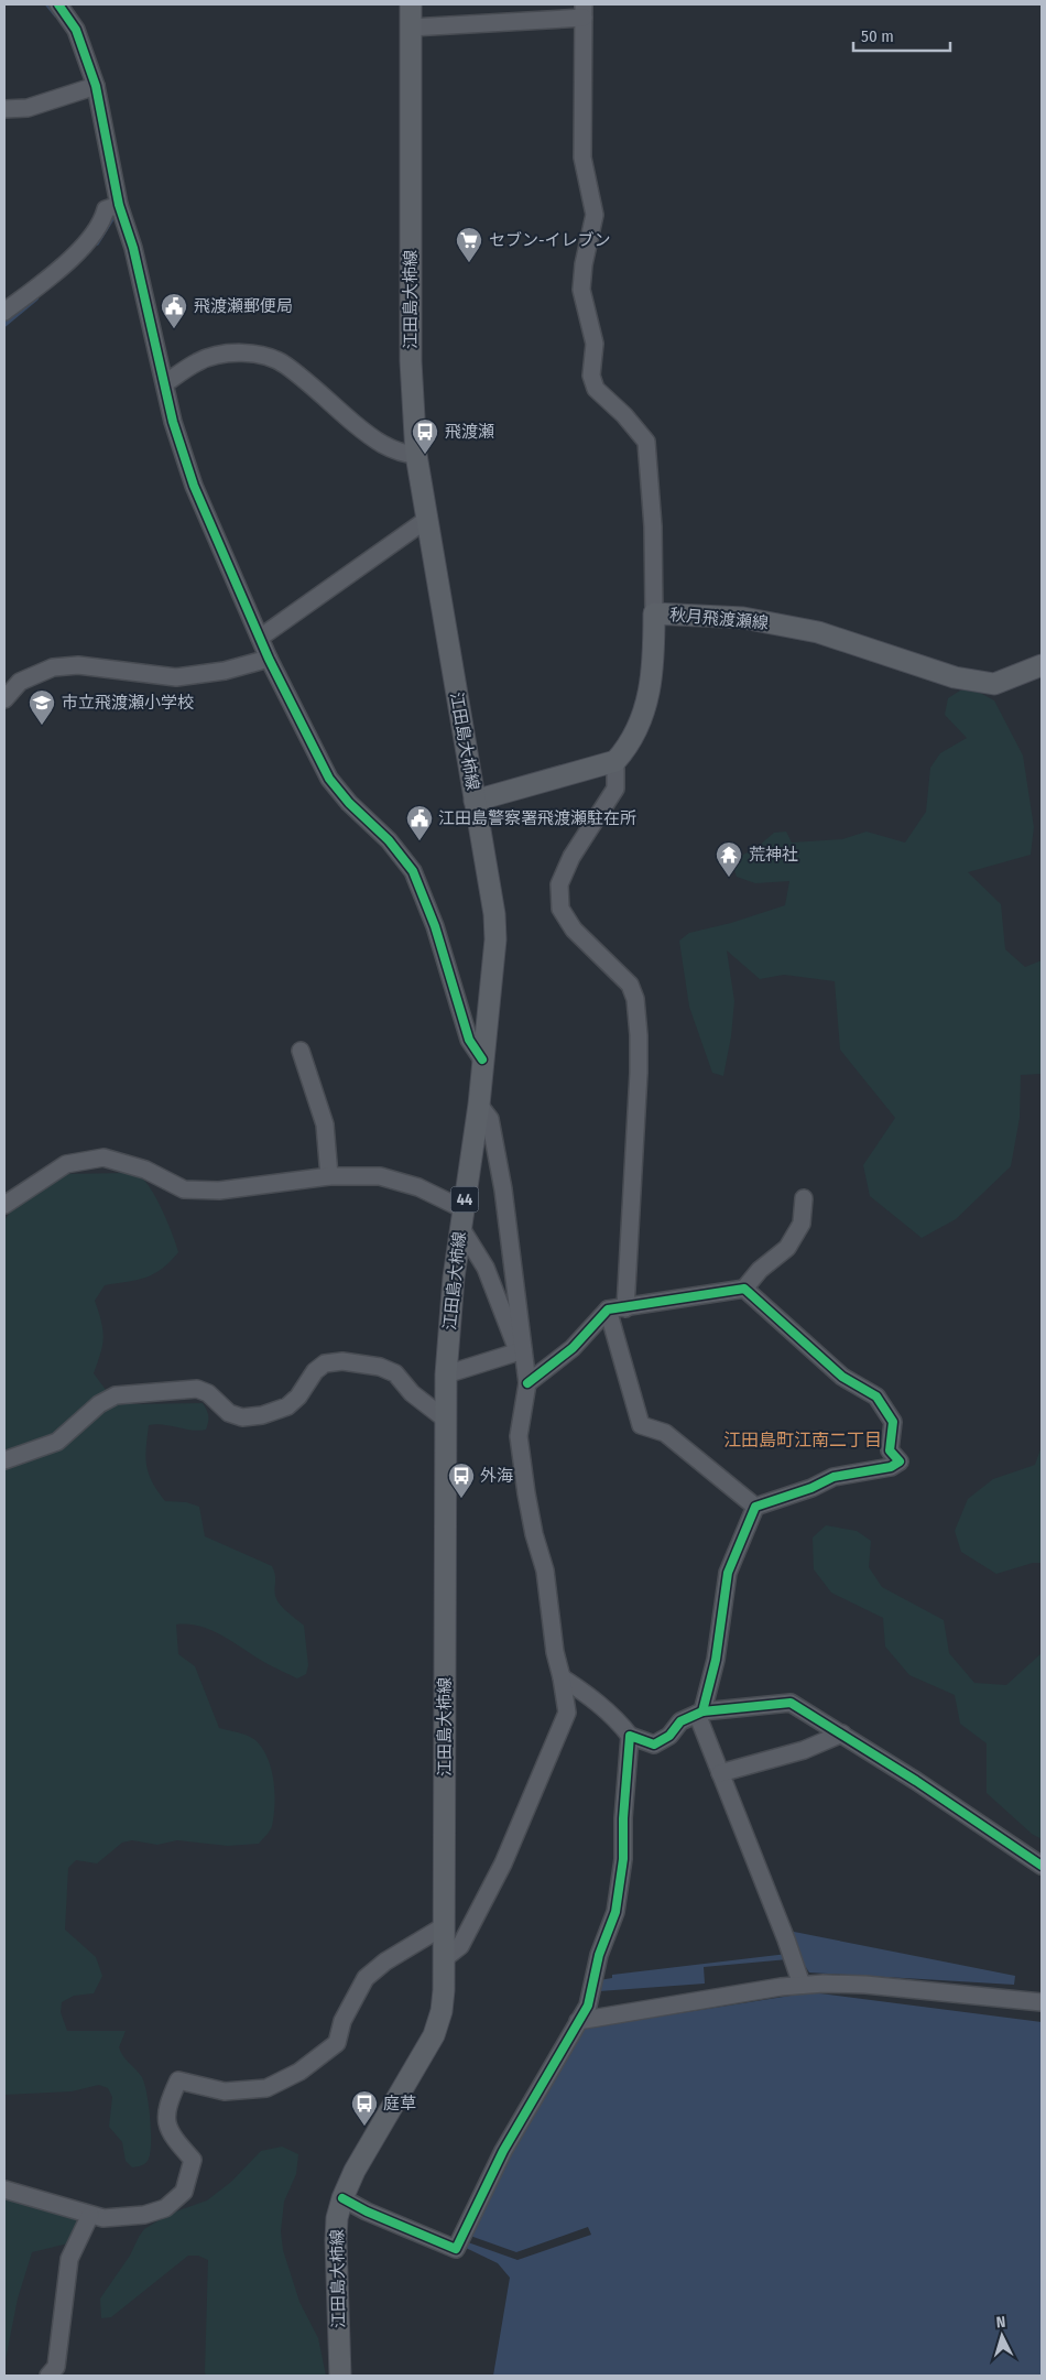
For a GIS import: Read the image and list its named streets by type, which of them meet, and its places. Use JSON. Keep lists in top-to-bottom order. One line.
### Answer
{"streets":{"main road":["江田島大柿線","秋月飛渡瀬線","44"]},"districts":["江田島町江南二丁目"],"places":{"supermarket":["セブン-イレブン"],"public building":["飛渡瀬郵便局","江田島警察署飛渡瀬駐在所"],"bus stop":["飛渡瀬","外海","庭草"],"school or university":["市立飛渡瀬小学校"],"temple":["荒神社"]},"scale_bar":"50 m","north":"top"}
